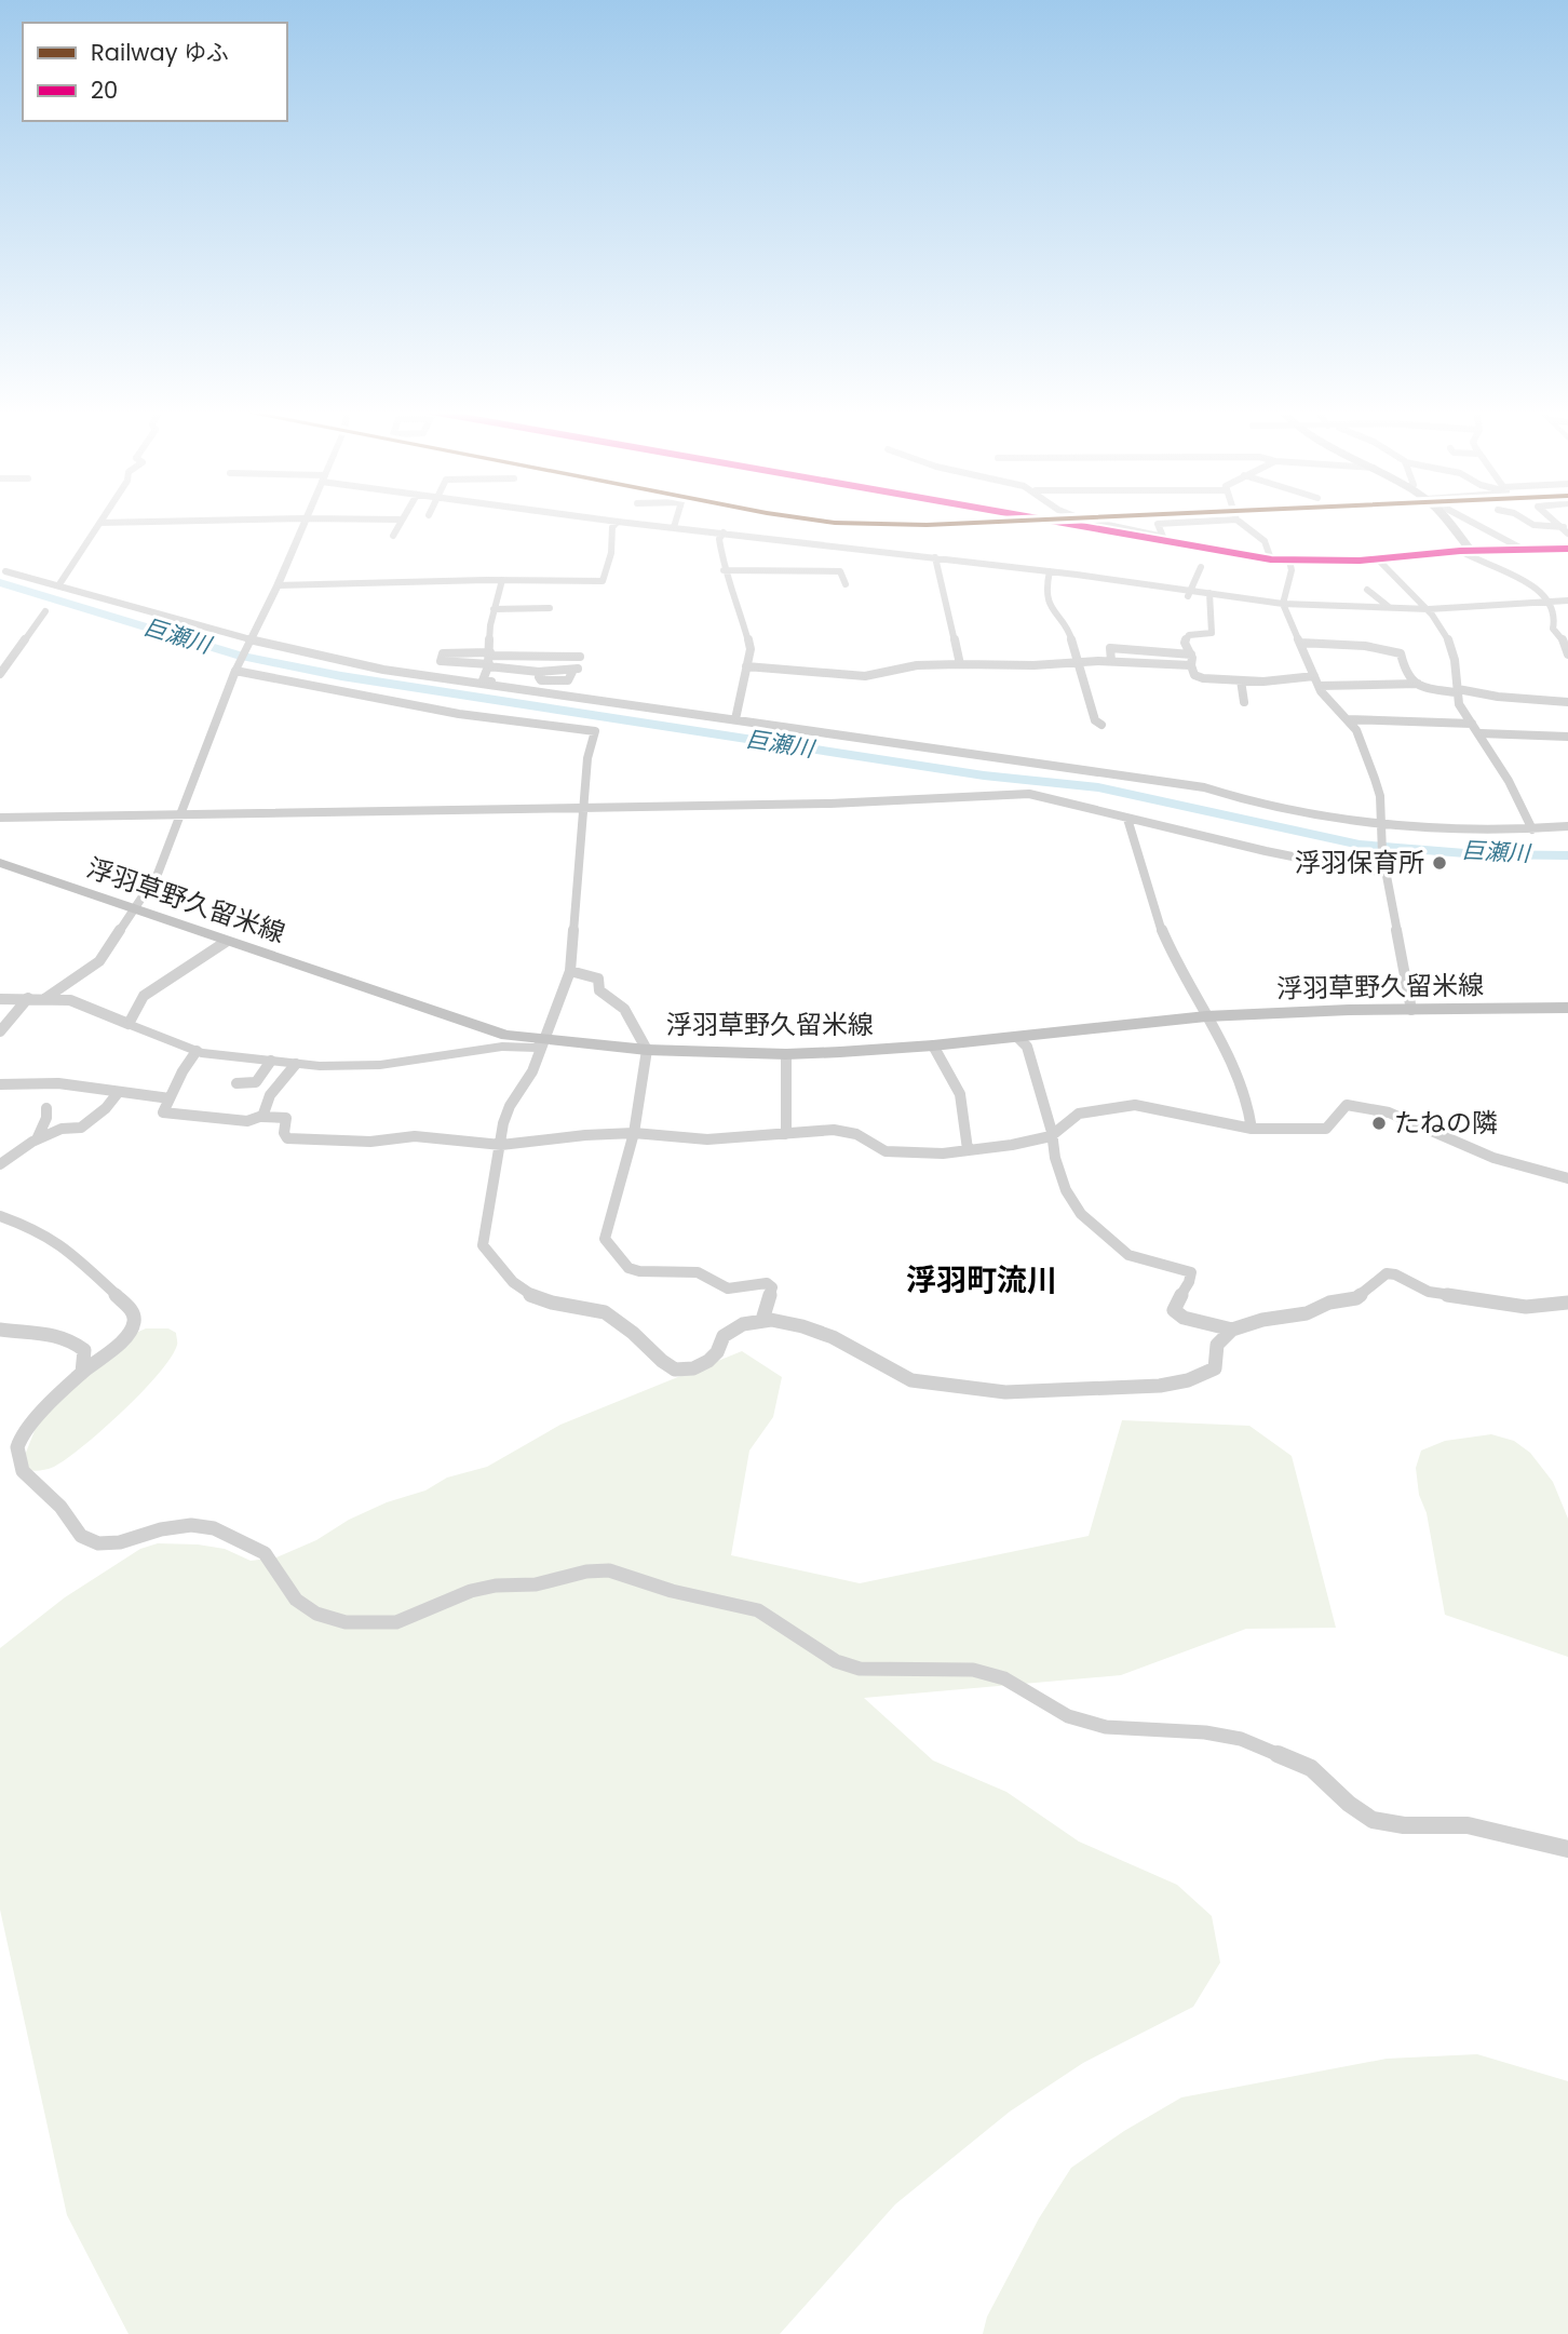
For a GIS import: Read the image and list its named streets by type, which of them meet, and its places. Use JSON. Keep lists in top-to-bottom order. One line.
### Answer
{"streets":{"main road":["浮羽草野久留米線"]},"districts":["浮羽町流川"],"water":["巨瀬川"],"places":["浮羽保育所","たねの隣"],"lines":["rail line ゆふ","transit line 20"],"legend":["Railway ゆふ","20"]}
